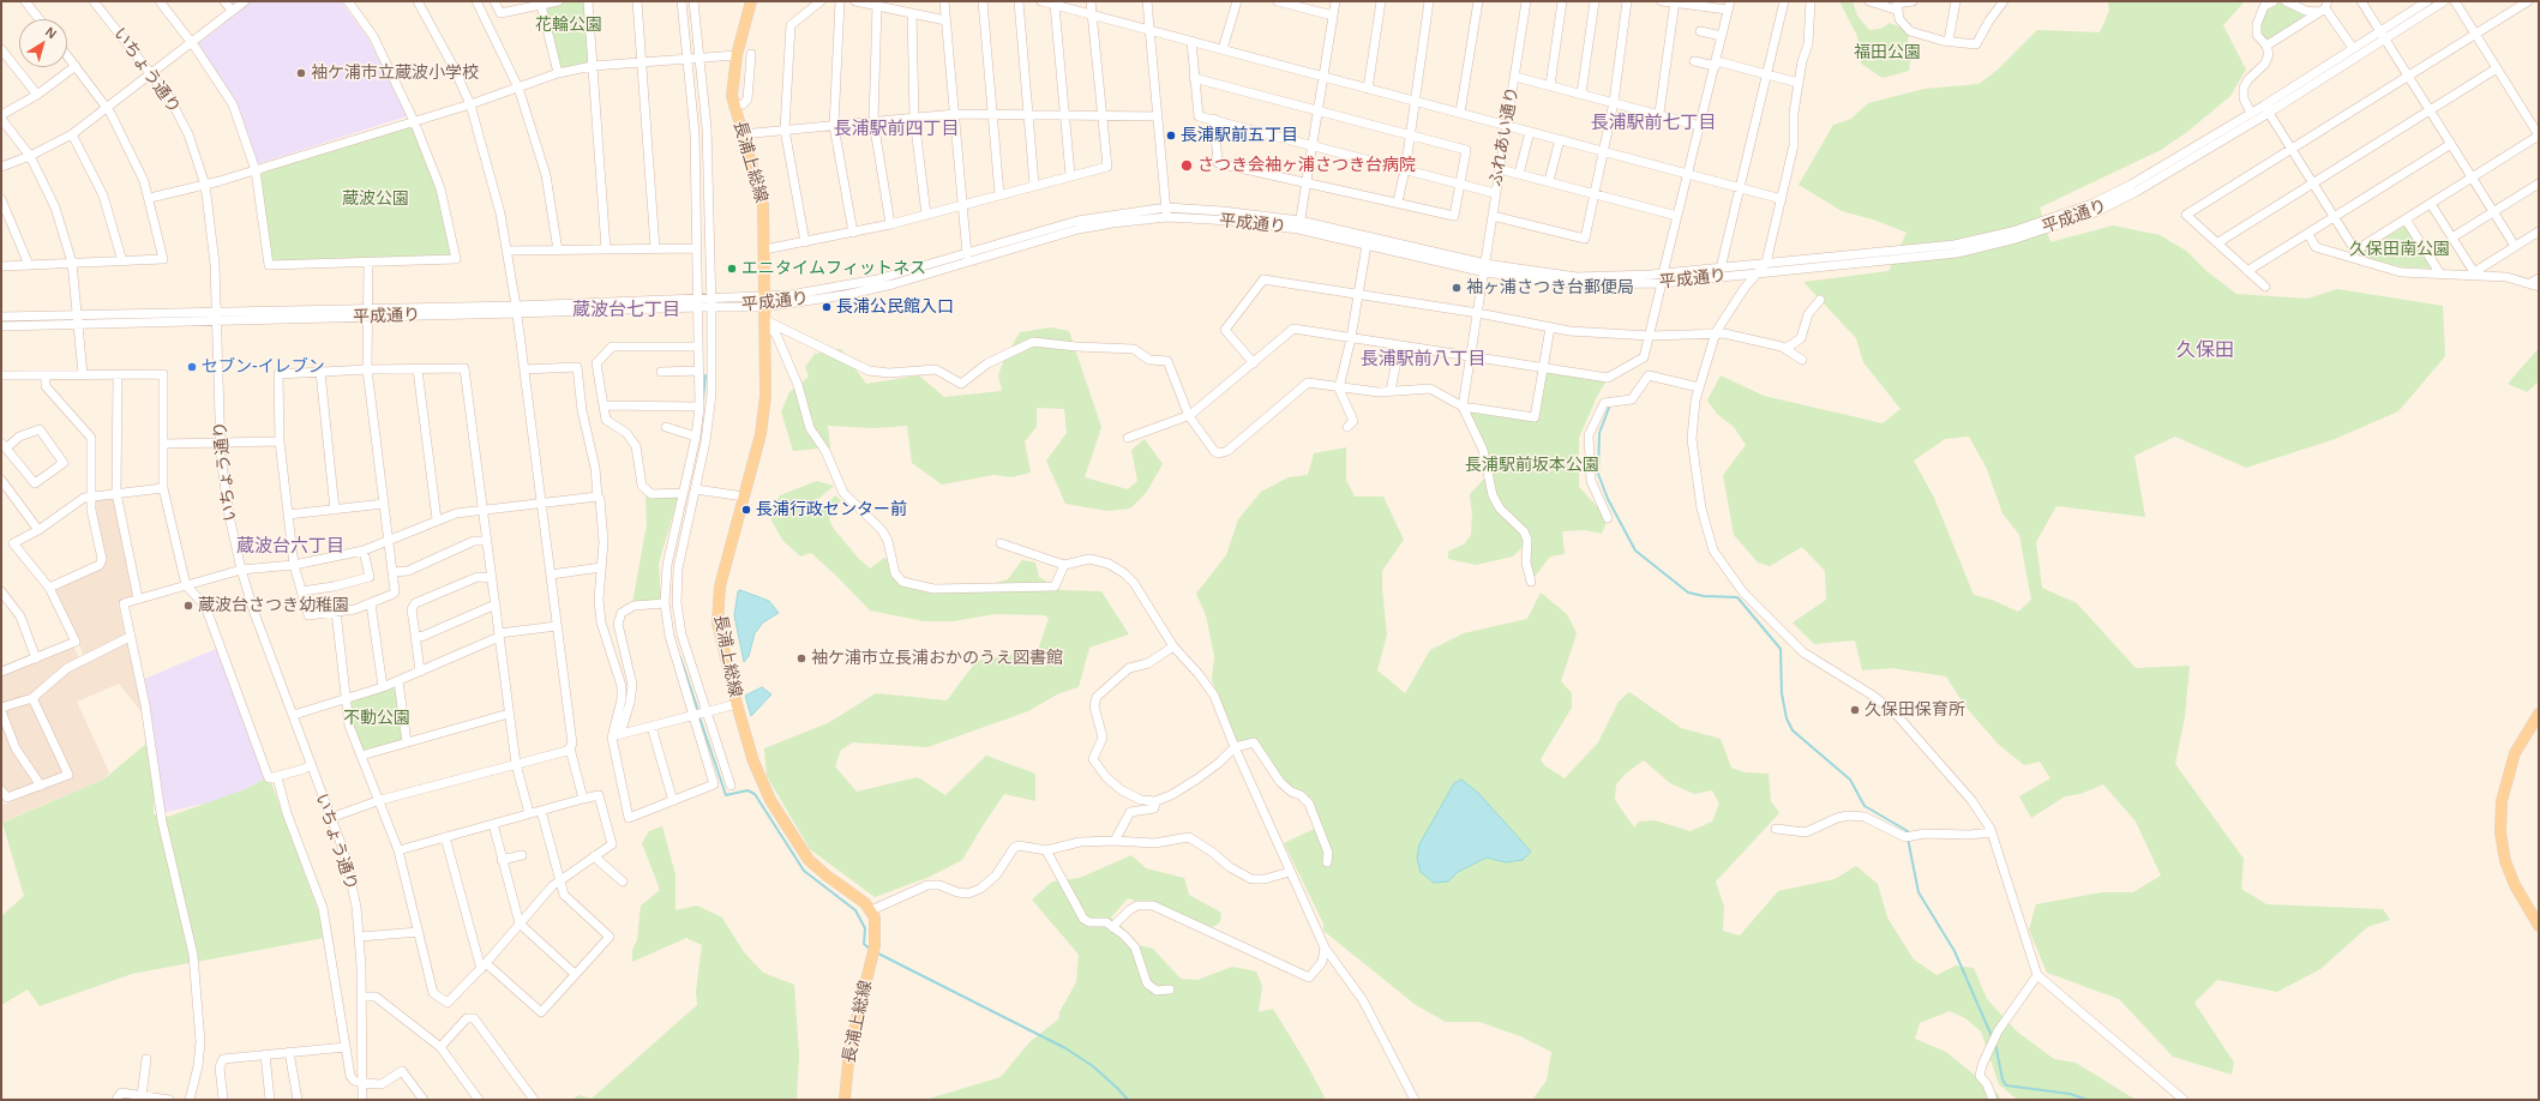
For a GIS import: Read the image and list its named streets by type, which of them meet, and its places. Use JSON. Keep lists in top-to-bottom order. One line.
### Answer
{"streets":{"main road":["長浦上総線"],"street":["いちょう通り","ふれあい通り","平成通り"]},"crossings":[["いちょう通り","平成通り"],["ふれあい通り","平成通り"],["長浦上総線","平成通り"]],"districts":["長浦駅前七丁目","長浦駅前四丁目","蔵波台七丁目","久保田","長浦駅前八丁目","蔵波台六丁目"],"parks":["花輪公園","福田公園","蔵波公園","久保田南公園","長浦駅前坂本公園","不動公園"],"places":["袖ケ浦市立蔵波小学校","長浦駅前五丁目","さつき会袖ヶ浦さつき台病院","エニタイムフィットネス","袖ヶ浦さつき台郵便局","長浦公民館入口","セブン-イレブン","長浦行政センター前","蔵波台さつき幼稚園","袖ケ浦市立長浦おかのうえ図書館","久保田保育所"],"north":"top right"}
